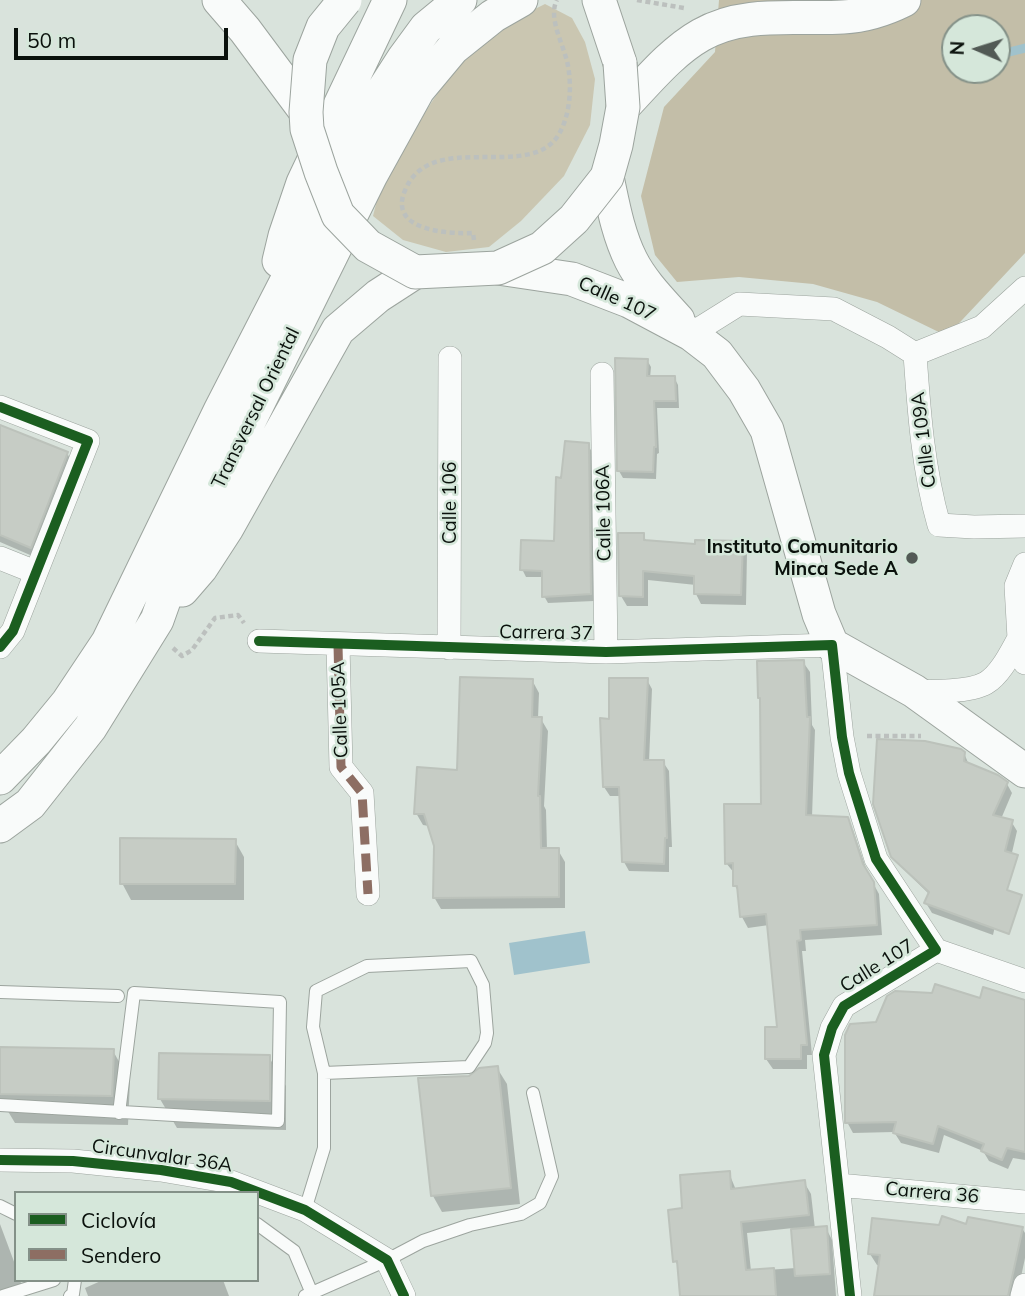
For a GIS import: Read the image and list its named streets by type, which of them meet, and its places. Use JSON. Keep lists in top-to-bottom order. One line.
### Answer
{"streets":{"main road":["Calle 107","Transversal Oriental"],"street":["Calle 109A","Calle 106","Calle 106A","Carrera 37","Calle 105A","Circunvalar 36A","Carrera 36"]},"crossings":[["Calle 107","Carrera 37"],["Calle 107","Carrera 36"],["Calle 106","Carrera 37"],["Calle 106A","Carrera 37"],["Carrera 37","Calle 105A"]],"places":["Instituto Comunitario Minca Sede A"],"legend":["Ciclovía","Sendero"],"scale_bar":"50 m","north":"left"}
